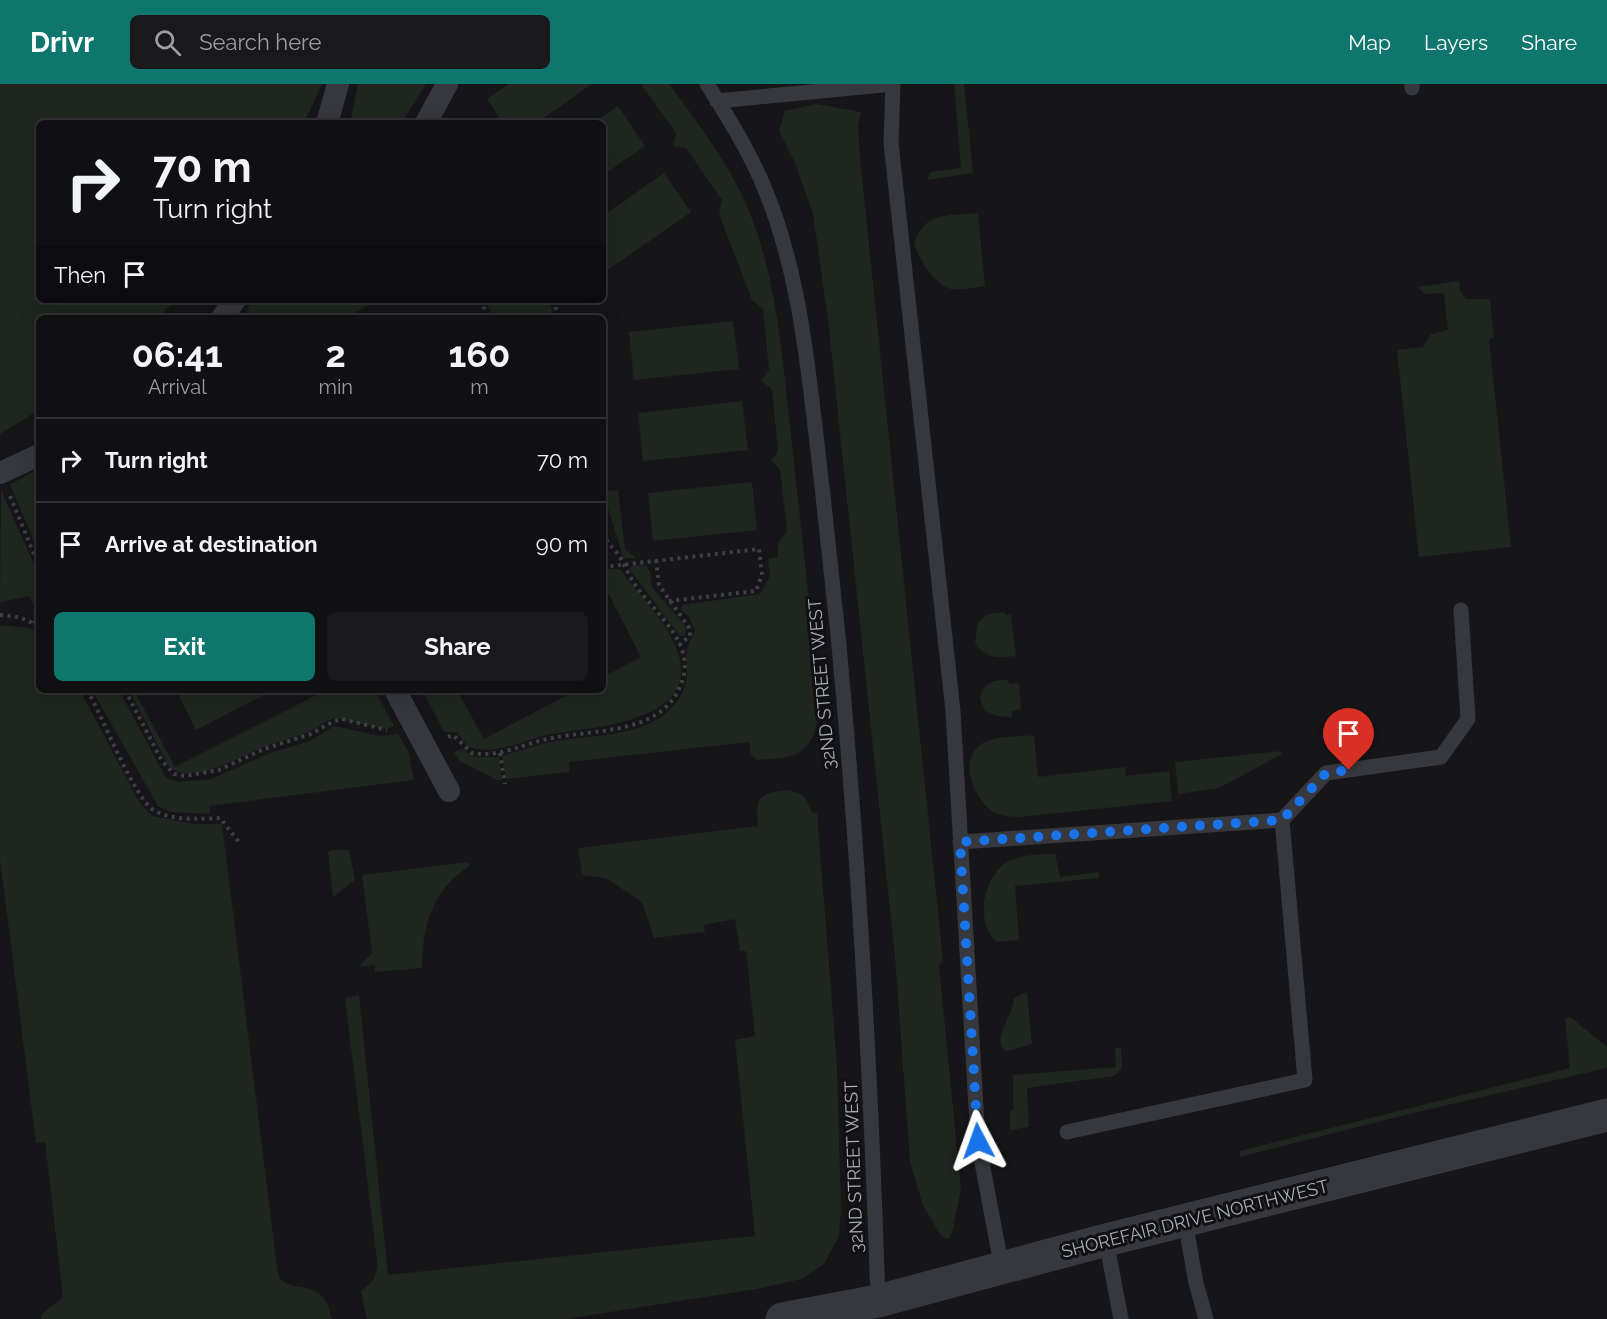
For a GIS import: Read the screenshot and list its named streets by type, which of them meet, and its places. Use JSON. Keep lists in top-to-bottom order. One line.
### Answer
{"streets":{"street":["SHOREFAIR DRIVE NORTHWEST"],"lane":["32ND STREET WEST"]},"crossings":[["32ND STREET WEST","SHOREFAIR DRIVE NORTHWEST"]],"page":{"header":"Drivr","search":"Search here","nav":["Map","Layers","Share"],"turn":["70 m","Turn right"],"then":"Then","eta":["06:41","Arrival","2","min","160","m"],"list":[{"name":"Turn right","value":"70 m"},{"name":"Arrive at destination","value":"90 m"}],"buttons":["Exit","Share"]}}
